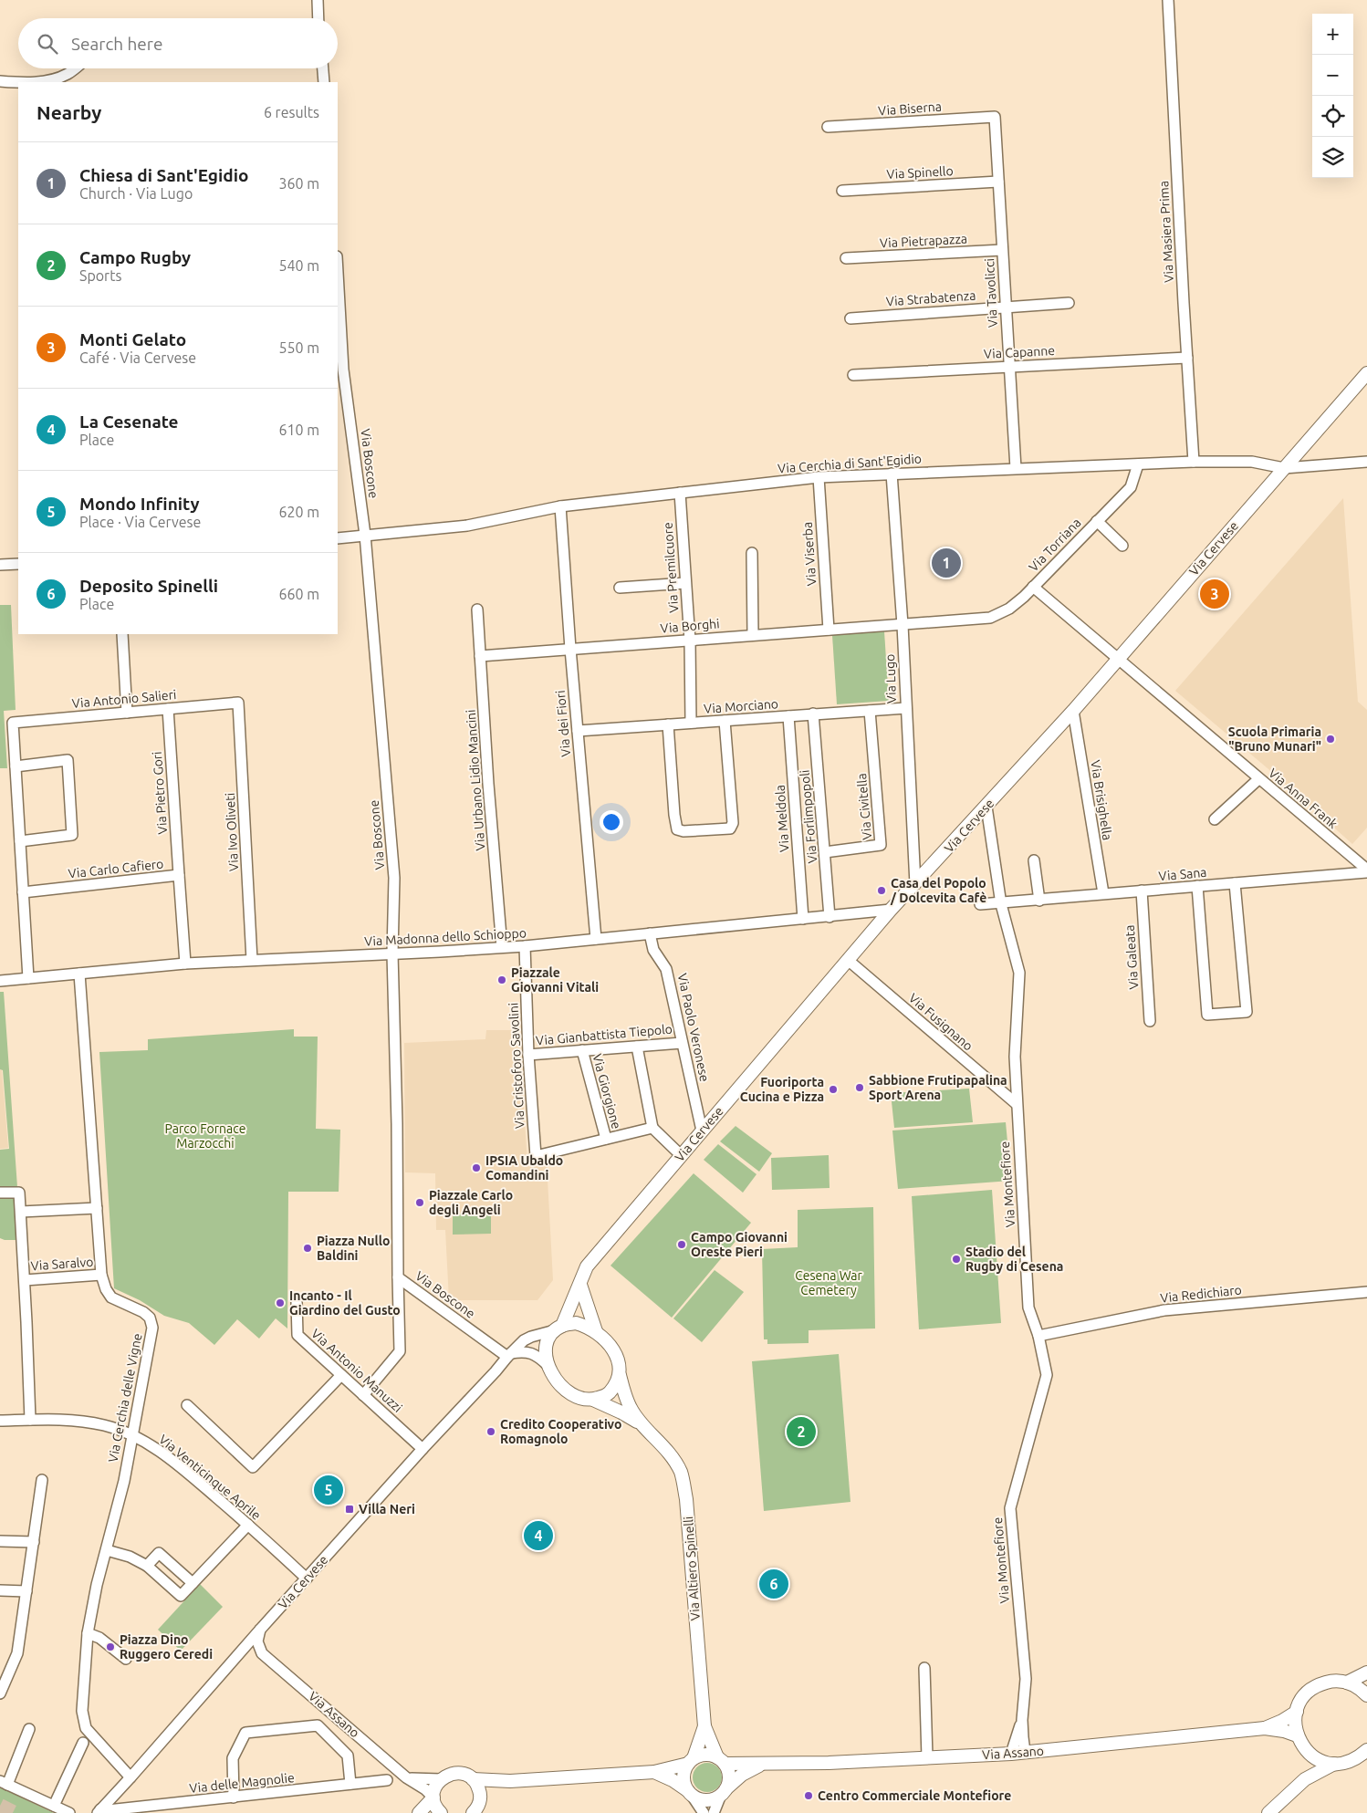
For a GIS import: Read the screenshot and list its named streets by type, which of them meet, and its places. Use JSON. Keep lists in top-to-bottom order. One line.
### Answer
{"streets":{"main road":["Via Cervese","Via Altiero Spinelli","Via Assano"],"street":["Via Biserna","Via Spinello","Via Masiera Prima","Via Pietrapazza","Via Tavolicci","Via Strabatenza","Via Capanne","Via Boscone","Via Cerchia di Sant'Egidio","Via Torriana","Via Viserba","Via Premilcuore","Via Borghi","Via Lugo","Via Antonio Salieri","Via Morciano","Via dei Fiori","Via Urbano Lidio Mancini","Via Pietro Gori","Via Anna Frank","Via Brisighella","Via Civitella","Via Forlimpopoli","Via Meldola","Via Ivo Oliveti","Via Carlo Cafiero","Via Sana","Via Madonna dello Schioppo","Via Galeata","Via Fusignano","Via Paolo Veronese","Via Gianbattista Tiepolo","Via Cristoforo Savolini","Via Giorgione","Via Montefiore","Via Saralvo","Via Redichiaro","Via Antonio Manuzzi","Via Cerchia delle Vigne","Via Venticinque Aprile","Via delle Magnolie"]},"crossings":[["Via Biserna","Via Tavolicci"],["Via Spinello","Via Tavolicci"],["Via Masiera Prima","Via Capanne"],["Via Masiera Prima","Via Cerchia di Sant'Egidio"],["Via Pietrapazza","Via Tavolicci"],["Via Tavolicci","Via Strabatenza"],["Via Tavolicci","Via Capanne"],["Via Tavolicci","Via Cerchia di Sant'Egidio"],["Via Boscone","Via Cerchia di Sant'Egidio"],["Via Boscone","Via Cervese"],["Via Boscone","Via Madonna dello Schioppo"],["Via Cerchia di Sant'Egidio","Via Torriana"],["Via Cerchia di Sant'Egidio","Via Cervese"],["Via Cerchia di Sant'Egidio","Via Viserba"],["Via Cerchia di Sant'Egidio","Via Premilcuore"],["Via Cerchia di Sant'Egidio","Via Lugo"],["Via Cerchia di Sant'Egidio","Via dei Fiori"],["Via Torriana","Via Borghi"],["Via Torriana","Via Lugo"],["Via Torriana","Via Anna Frank"],["Via Cervese","Via Lugo"],["Via Cervese","Via Anna Frank"],["Via Cervese","Via Brisighella"],["Via Cervese","Via Madonna dello Schioppo"],["Via Cervese","Via Fusignano"],["Via Cervese","Via Paolo Veronese"],["Via Cervese","Via Montefiore"],["Via Cervese","Via Antonio Manuzzi"],["Via Cervese","Via Cerchia delle Vigne"],["Via Cervese","Via Venticinque Aprile"],["Via Cervese","Via Altiero Spinelli"],["Via Cervese","Via Assano"],["Via Cervese","Via delle Magnolie"],["Via Viserba","Via Borghi"],["Via Premilcuore","Via Borghi"],["Via Premilcuore","Via Morciano"],["Via Borghi","Via Lugo"],["Via Borghi","Via dei Fiori"],["Via Borghi","Via Urbano Lidio Mancini"],["Via Lugo","Via Morciano"],["Via Antonio Salieri","Via Pietro Gori"],["Via Antonio Salieri","Via Ivo Oliveti"],["Via Morciano","Via dei Fiori"],["Via Morciano","Via Civitella"],["Via Morciano","Via Forlimpopoli"],["Via Morciano","Via Meldola"],["Via dei Fiori","Via Madonna dello Schioppo"],["Via Urbano Lidio Mancini","Via Madonna dello Schioppo"],["Via Pietro Gori","Via Carlo Cafiero"],["Via Anna Frank","Via Sana"],["Via Brisighella","Via Sana"],["Via Civitella","Via Forlimpopoli"],["Via Forlimpopoli","Via Madonna dello Schioppo"],["Via Meldola","Via Madonna dello Schioppo"],["Via Ivo Oliveti","Via Madonna dello Schioppo"],["Via Carlo Cafiero","Via Madonna dello Schioppo"],["Via Sana","Via Galeata"],["Via Sana","Via Montefiore"],["Via Madonna dello Schioppo","Via Paolo Veronese"],["Via Madonna dello Schioppo","Via Cristoforo Savolini"],["Via Madonna dello Schioppo","Via Cerchia delle Vigne"],["Via Fusignano","Via Montefiore"],["Via Paolo Veronese","Via Gianbattista Tiepolo"],["Via Gianbattista Tiepolo","Via Cristoforo Savolini"],["Via Gianbattista Tiepolo","Via Giorgione"],["Via Cristoforo Savolini","Via Giorgione"],["Via Montefiore","Via Redichiaro"],["Via Montefiore","Via Assano"],["Via Saralvo","Via Cerchia delle Vigne"],["Via Cerchia delle Vigne","Via Venticinque Aprile"],["Via Altiero Spinelli","Via Assano"]],"parks":["Parco Fornace Marzocchi","Cesena War Cemetery"],"places":{"other":["Scuola Primaria \"Bruno Munari\"","Casa del Popolo / Dolcevita Cafè","Piazzale Giovanni Vitali","Sabbione Frutipapalina Sport Arena","Fuoriporta Cucina e Pizza","IPSIA Ubaldo Comandini","Piazzale Carlo degli Angeli","Campo Giovanni Oreste Pieri","Piazza Nullo Baldini","Stadio del Rugby di Cesena","Incanto - Il Giardino del Gusto","Credito Cooperativo Romagnolo","Piazza Dino Ruggero Ceredi","Centro Commerciale Montefiore"],"transit":["Villa Neri"]},"page":{"map_buttons":["+","−"],"search":"Search here","heading":["Nearby","6 results"],"list":[{"mark":"1","name":"Chiesa di Sant'Egidio","note":"Church · Via Lugo","value":"360 m"},{"mark":"2","name":"Campo Rugby","note":"Sports","value":"540 m"},{"mark":"3","name":"Monti Gelato","note":"Café · Via Cervese","value":"550 m"},{"mark":"4","name":"La Cesenate","note":"Place","value":"610 m"},{"mark":"5","name":"Mondo Infinity","note":"Place · Via Cervese","value":"620 m"},{"mark":"6","name":"Deposito Spinelli","note":"Place","value":"660 m"}],"pins":["1","3","2","5","4","6"]}}
